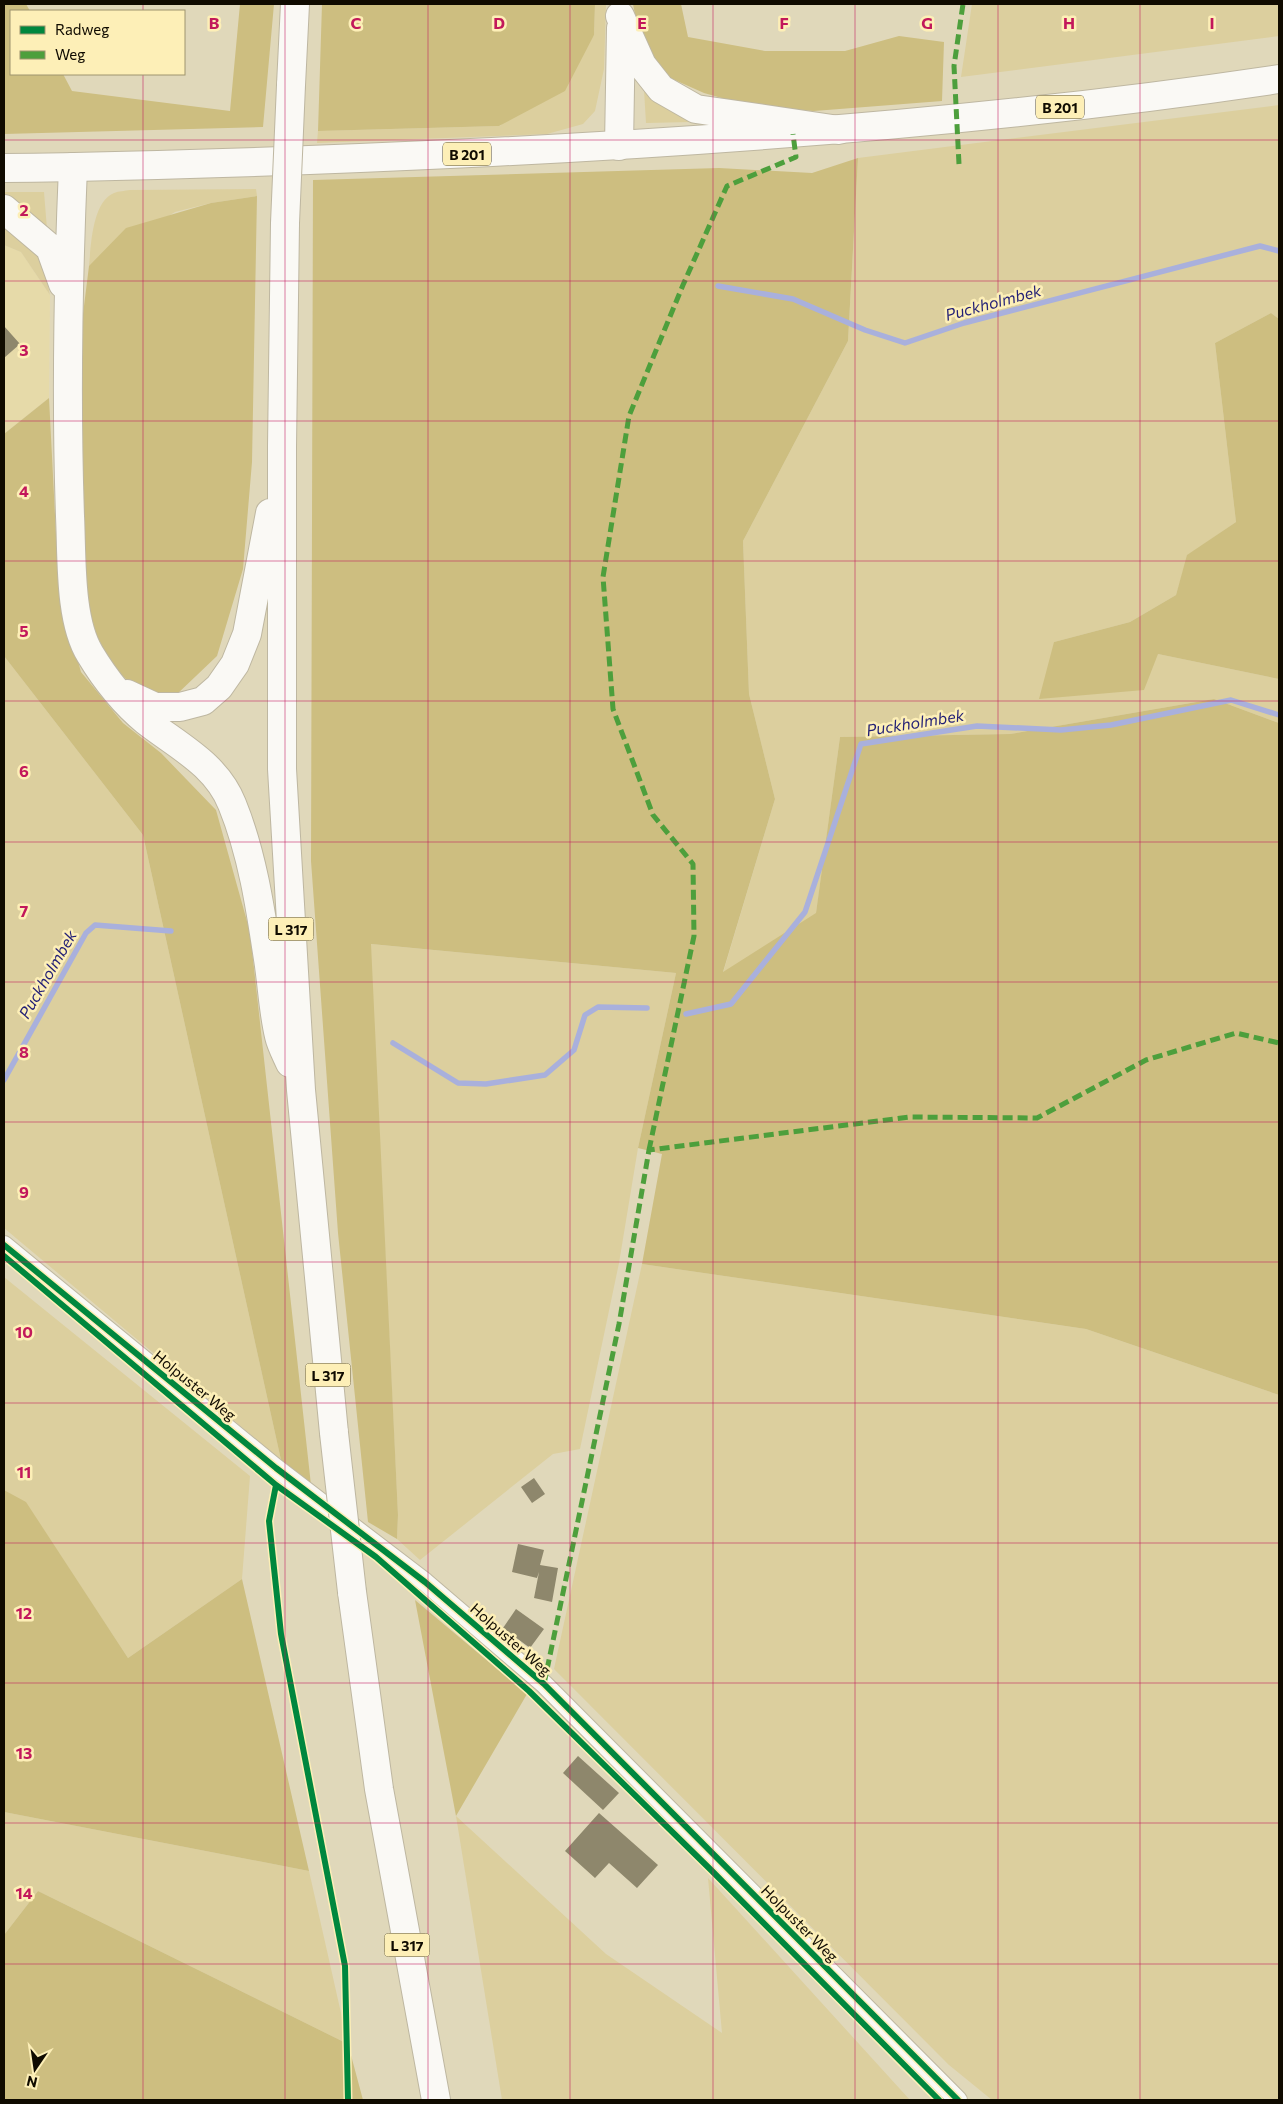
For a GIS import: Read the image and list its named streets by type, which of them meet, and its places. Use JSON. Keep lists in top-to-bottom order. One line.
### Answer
{"streets":{"main road":["B 201","L 317"],"street":["Holpuster Weg"]},"water":["Puckholmbek"],"legend":["Radweg","Weg"],"north":"bottom","grid":{"columns":["B","C","D","E","F","G","H","I"],"rows":["2","3","4","5","6","7","8","9","10","11","12","13","14"]}}
